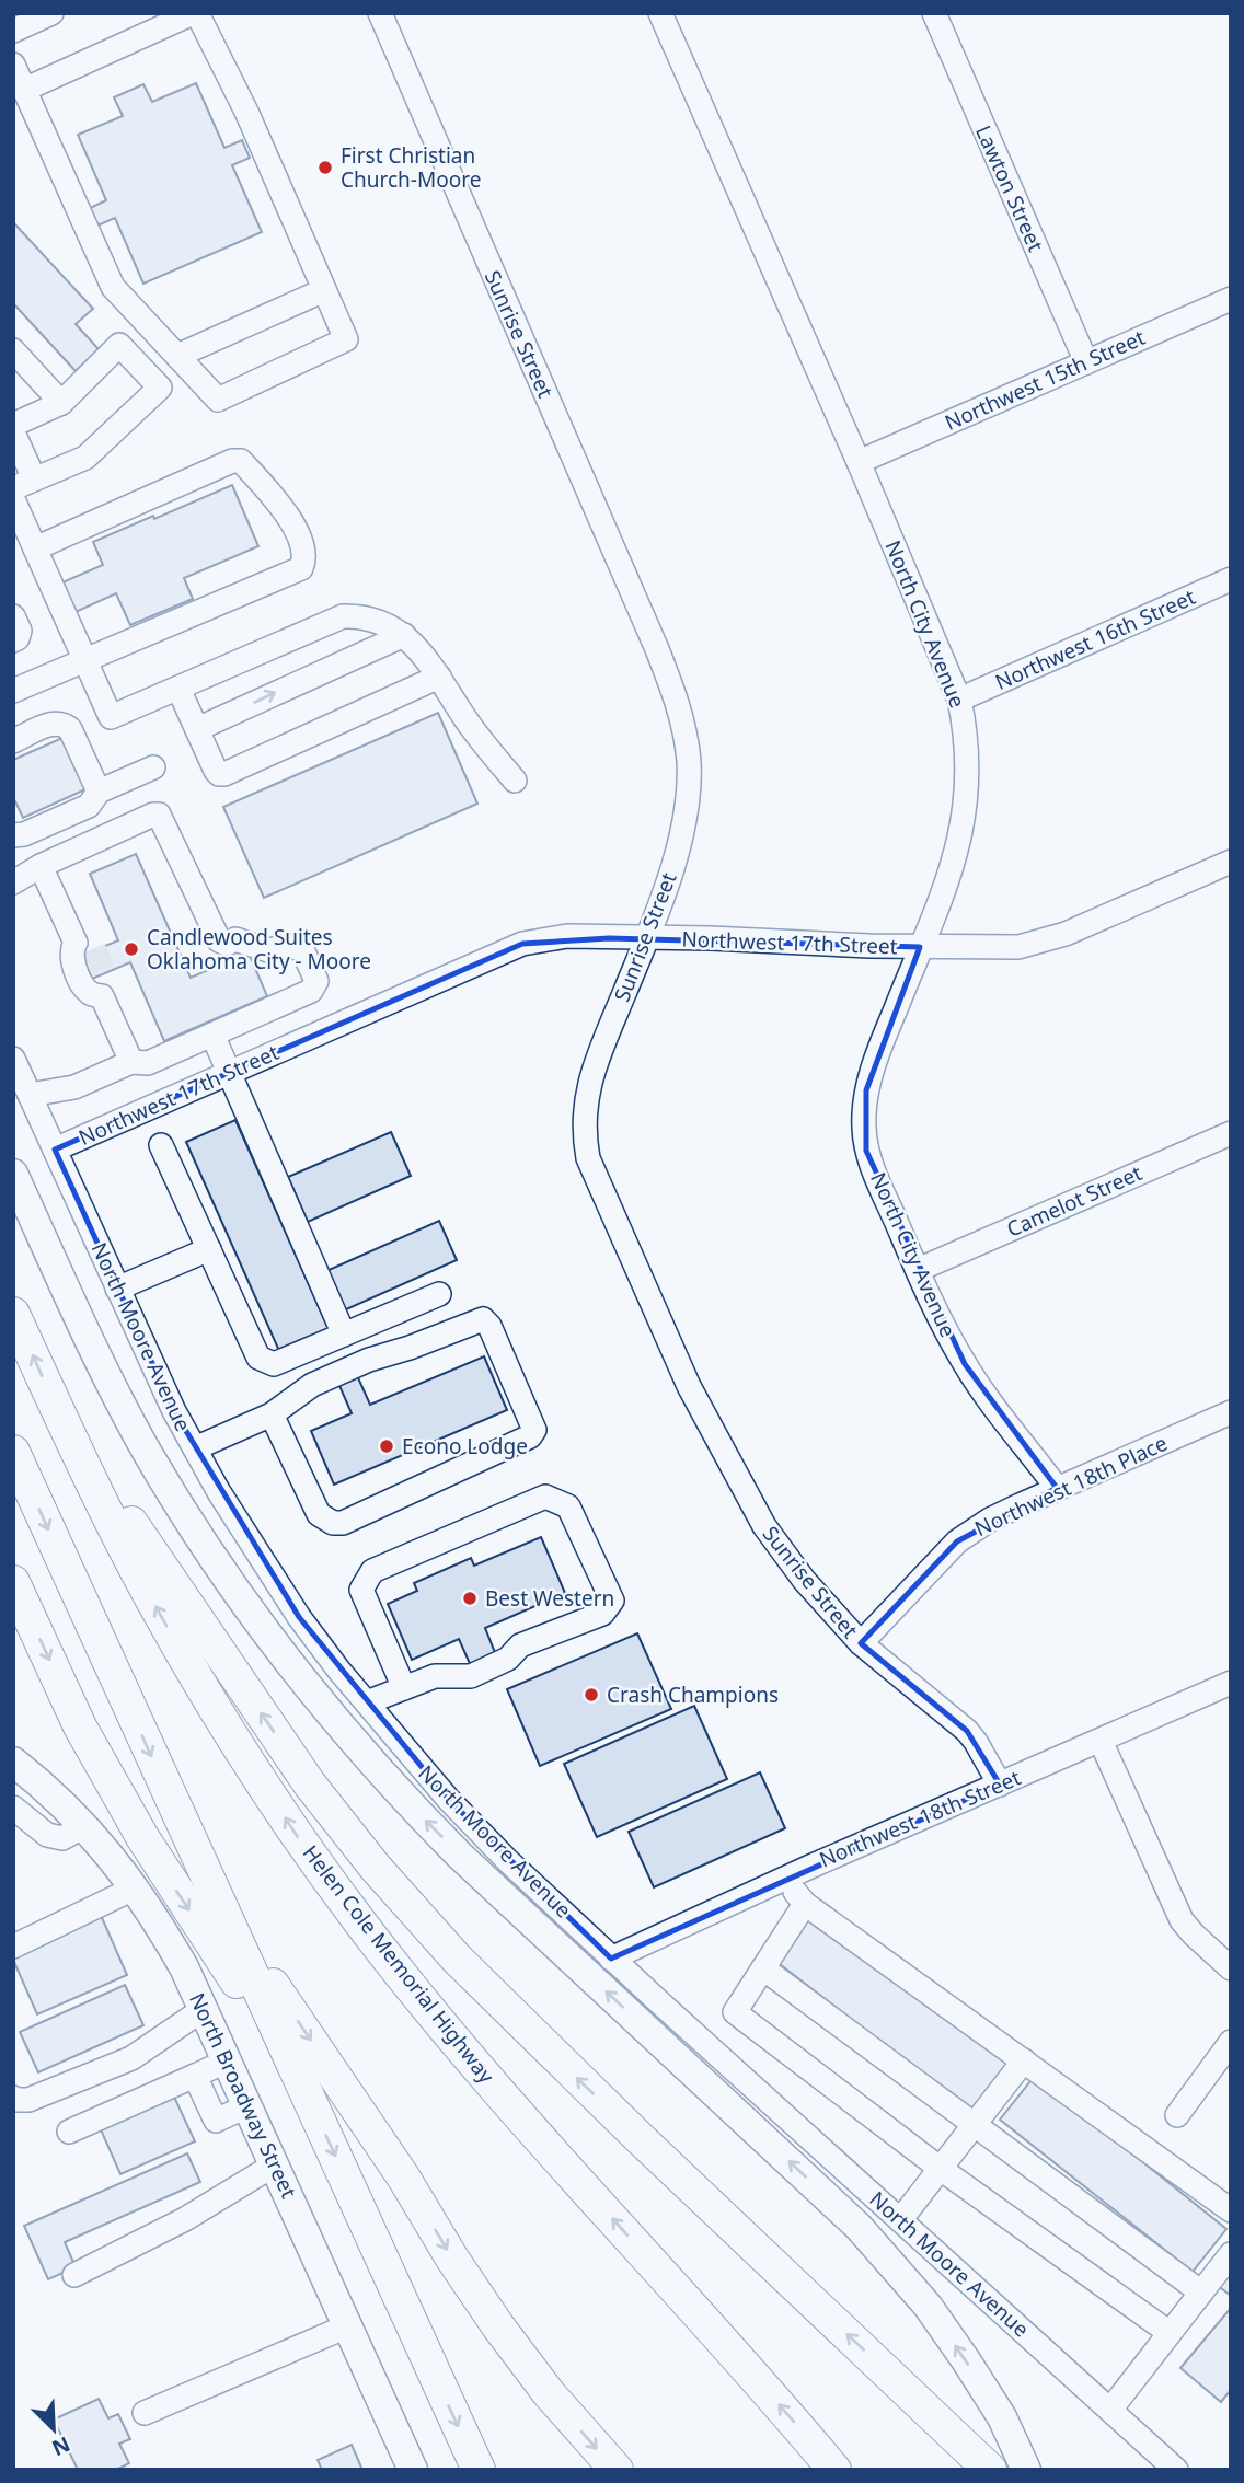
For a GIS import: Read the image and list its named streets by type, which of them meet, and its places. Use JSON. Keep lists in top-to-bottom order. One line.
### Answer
{"streets":{"highway":["Helen Cole Memorial Highway"],"main road":["North Broadway Street"],"street":["Lawton Street","Sunrise Street","Northwest 15th Street","North City Avenue","Northwest 16th Street","Northwest 17th Street","Camelot Street","North Moore Avenue","Northwest 18th Place","Northwest 18th Street"]},"crossings":[["Lawton Street","Northwest 15th Street"],["Sunrise Street","Northwest 17th Street"],["Sunrise Street","Northwest 18th Place"],["Sunrise Street","Northwest 18th Street"],["Northwest 15th Street","North City Avenue"],["North City Avenue","Northwest 16th Street"],["North City Avenue","Northwest 17th Street"],["North City Avenue","Camelot Street"],["North City Avenue","Northwest 18th Place"],["Northwest 17th Street","North Moore Avenue"],["North Moore Avenue","Northwest 18th Street"]],"places":["First Christian Church-Moore","Candlewood Suites Oklahoma City - Moore","Econo Lodge","Best Western","Crash Champions"],"north":"bottom right"}
